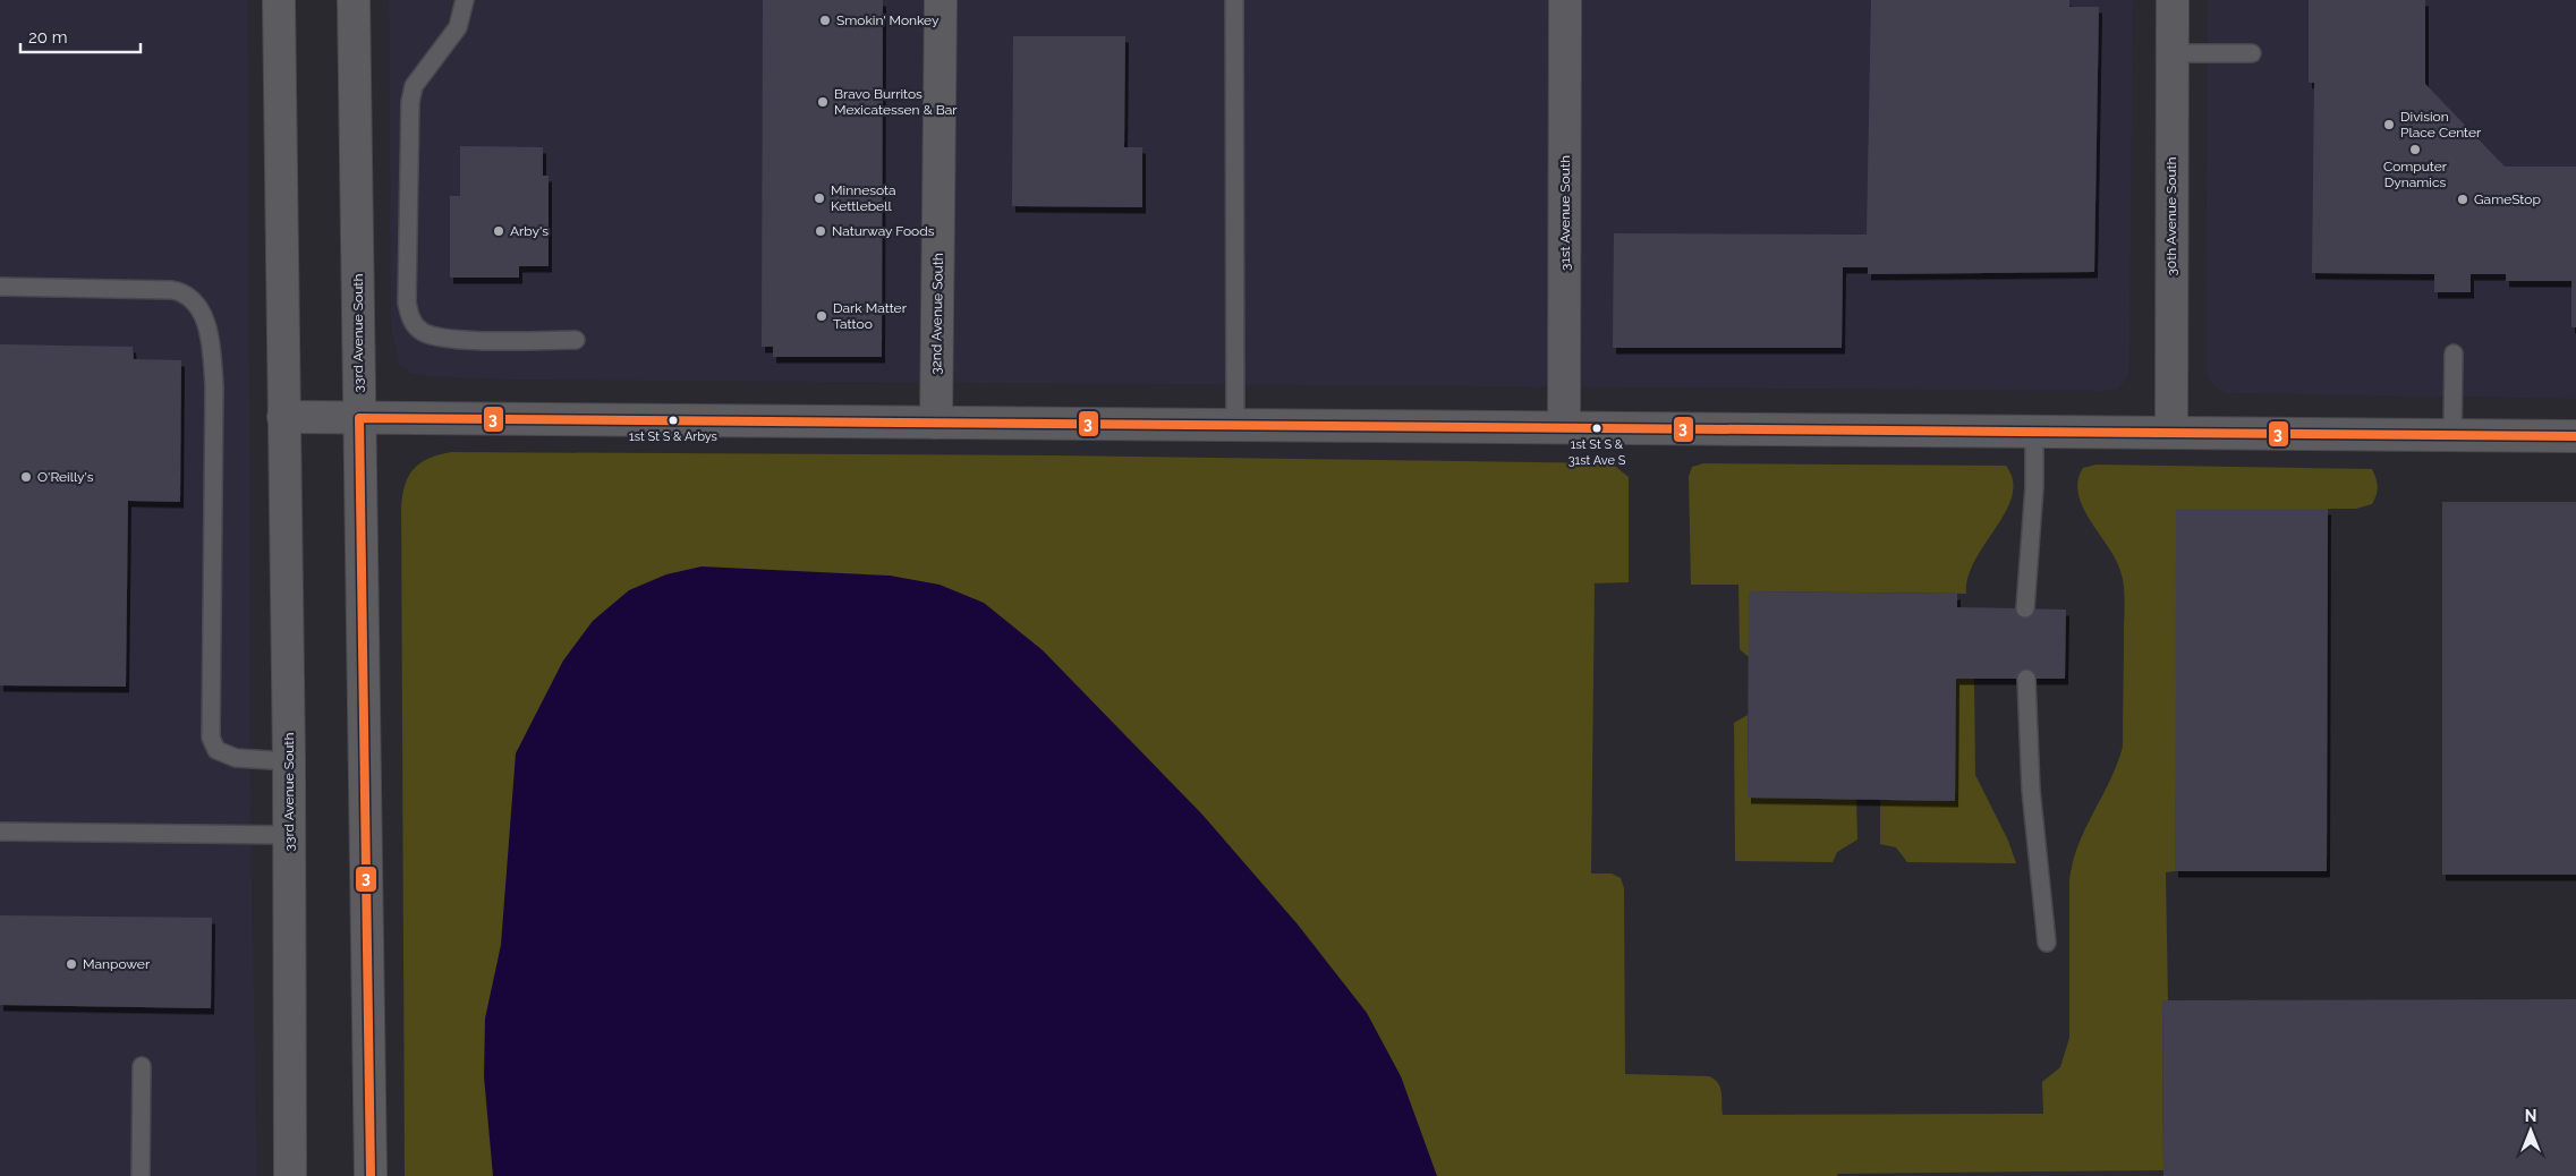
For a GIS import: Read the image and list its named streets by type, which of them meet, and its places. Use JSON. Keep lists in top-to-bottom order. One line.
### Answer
{"streets":{"street":["31st Avenue South","30th Avenue South","32nd Avenue South","33rd Avenue South"]},"places":["Smokin' Monkey","Bravo Burritos Mexicatessen & Bar","Division Place Center","Computer Dynamics","Minnesota Kettlebell","GameStop","Arby's","Naturway Foods","Dark Matter Tattoo","1st St S & Arbys","1st St S & 31st Ave S","O'Reilly's","Manpower"],"lines":["transit line 3"],"scale_bar":"20 m","north":"top"}
